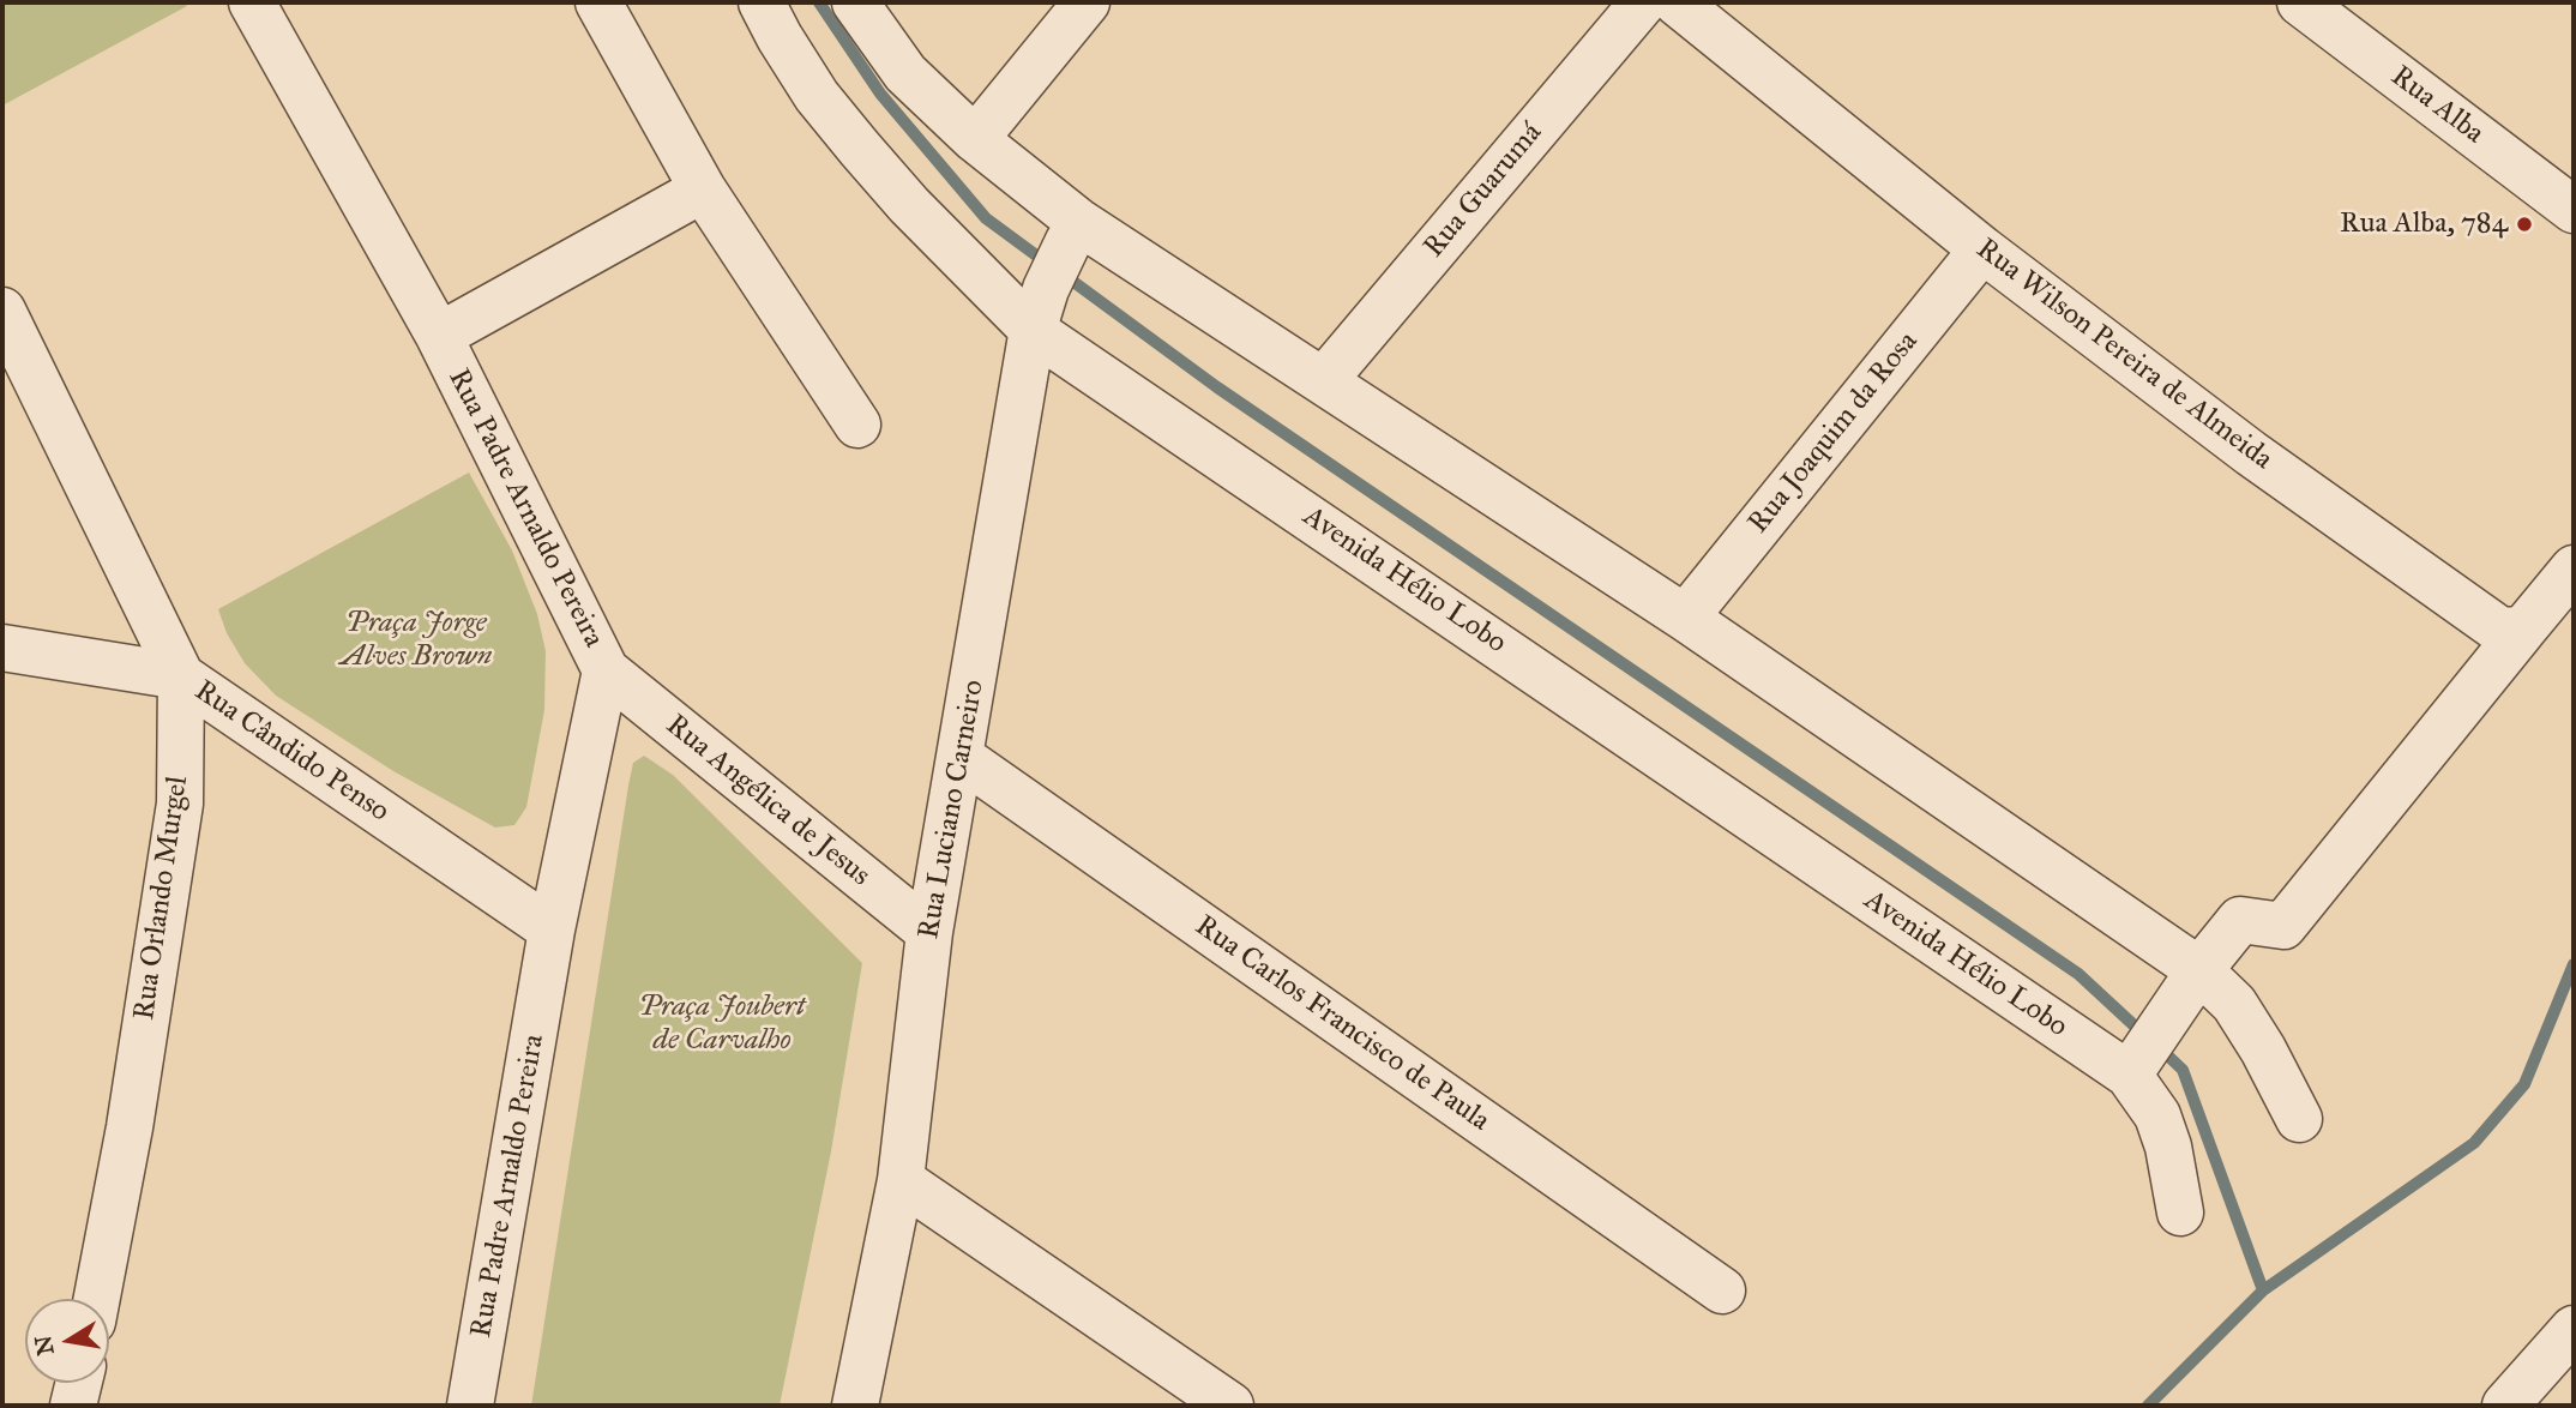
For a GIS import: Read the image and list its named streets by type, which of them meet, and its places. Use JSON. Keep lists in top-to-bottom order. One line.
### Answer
{"streets":{"street":["Rua Alba","Rua Guarumá","Rua Wilson Pereira de Almeida","Rua Joaquim da Rosa","Rua Padre Arnaldo Pereira","Avenida Hélio Lobo","Rua Cândido Penso","Rua Angélica de Jesus","Rua Luciano Carneiro","Rua Orlando Murgel","Rua Carlos Francisco de Paula"]},"crossings":[["Rua Wilson Pereira de Almeida","Rua Joaquim da Rosa"],["Rua Padre Arnaldo Pereira","Rua Cândido Penso"],["Rua Padre Arnaldo Pereira","Rua Angélica de Jesus"],["Avenida Hélio Lobo","Rua Luciano Carneiro"],["Rua Cândido Penso","Rua Orlando Murgel"],["Rua Angélica de Jesus","Rua Luciano Carneiro"],["Rua Luciano Carneiro","Rua Carlos Francisco de Paula"]],"parks":["Praça Jorge Alves Brown","Praça Joubert de Carvalho"],"places":["Rua Alba, 784"],"north":"left"}
